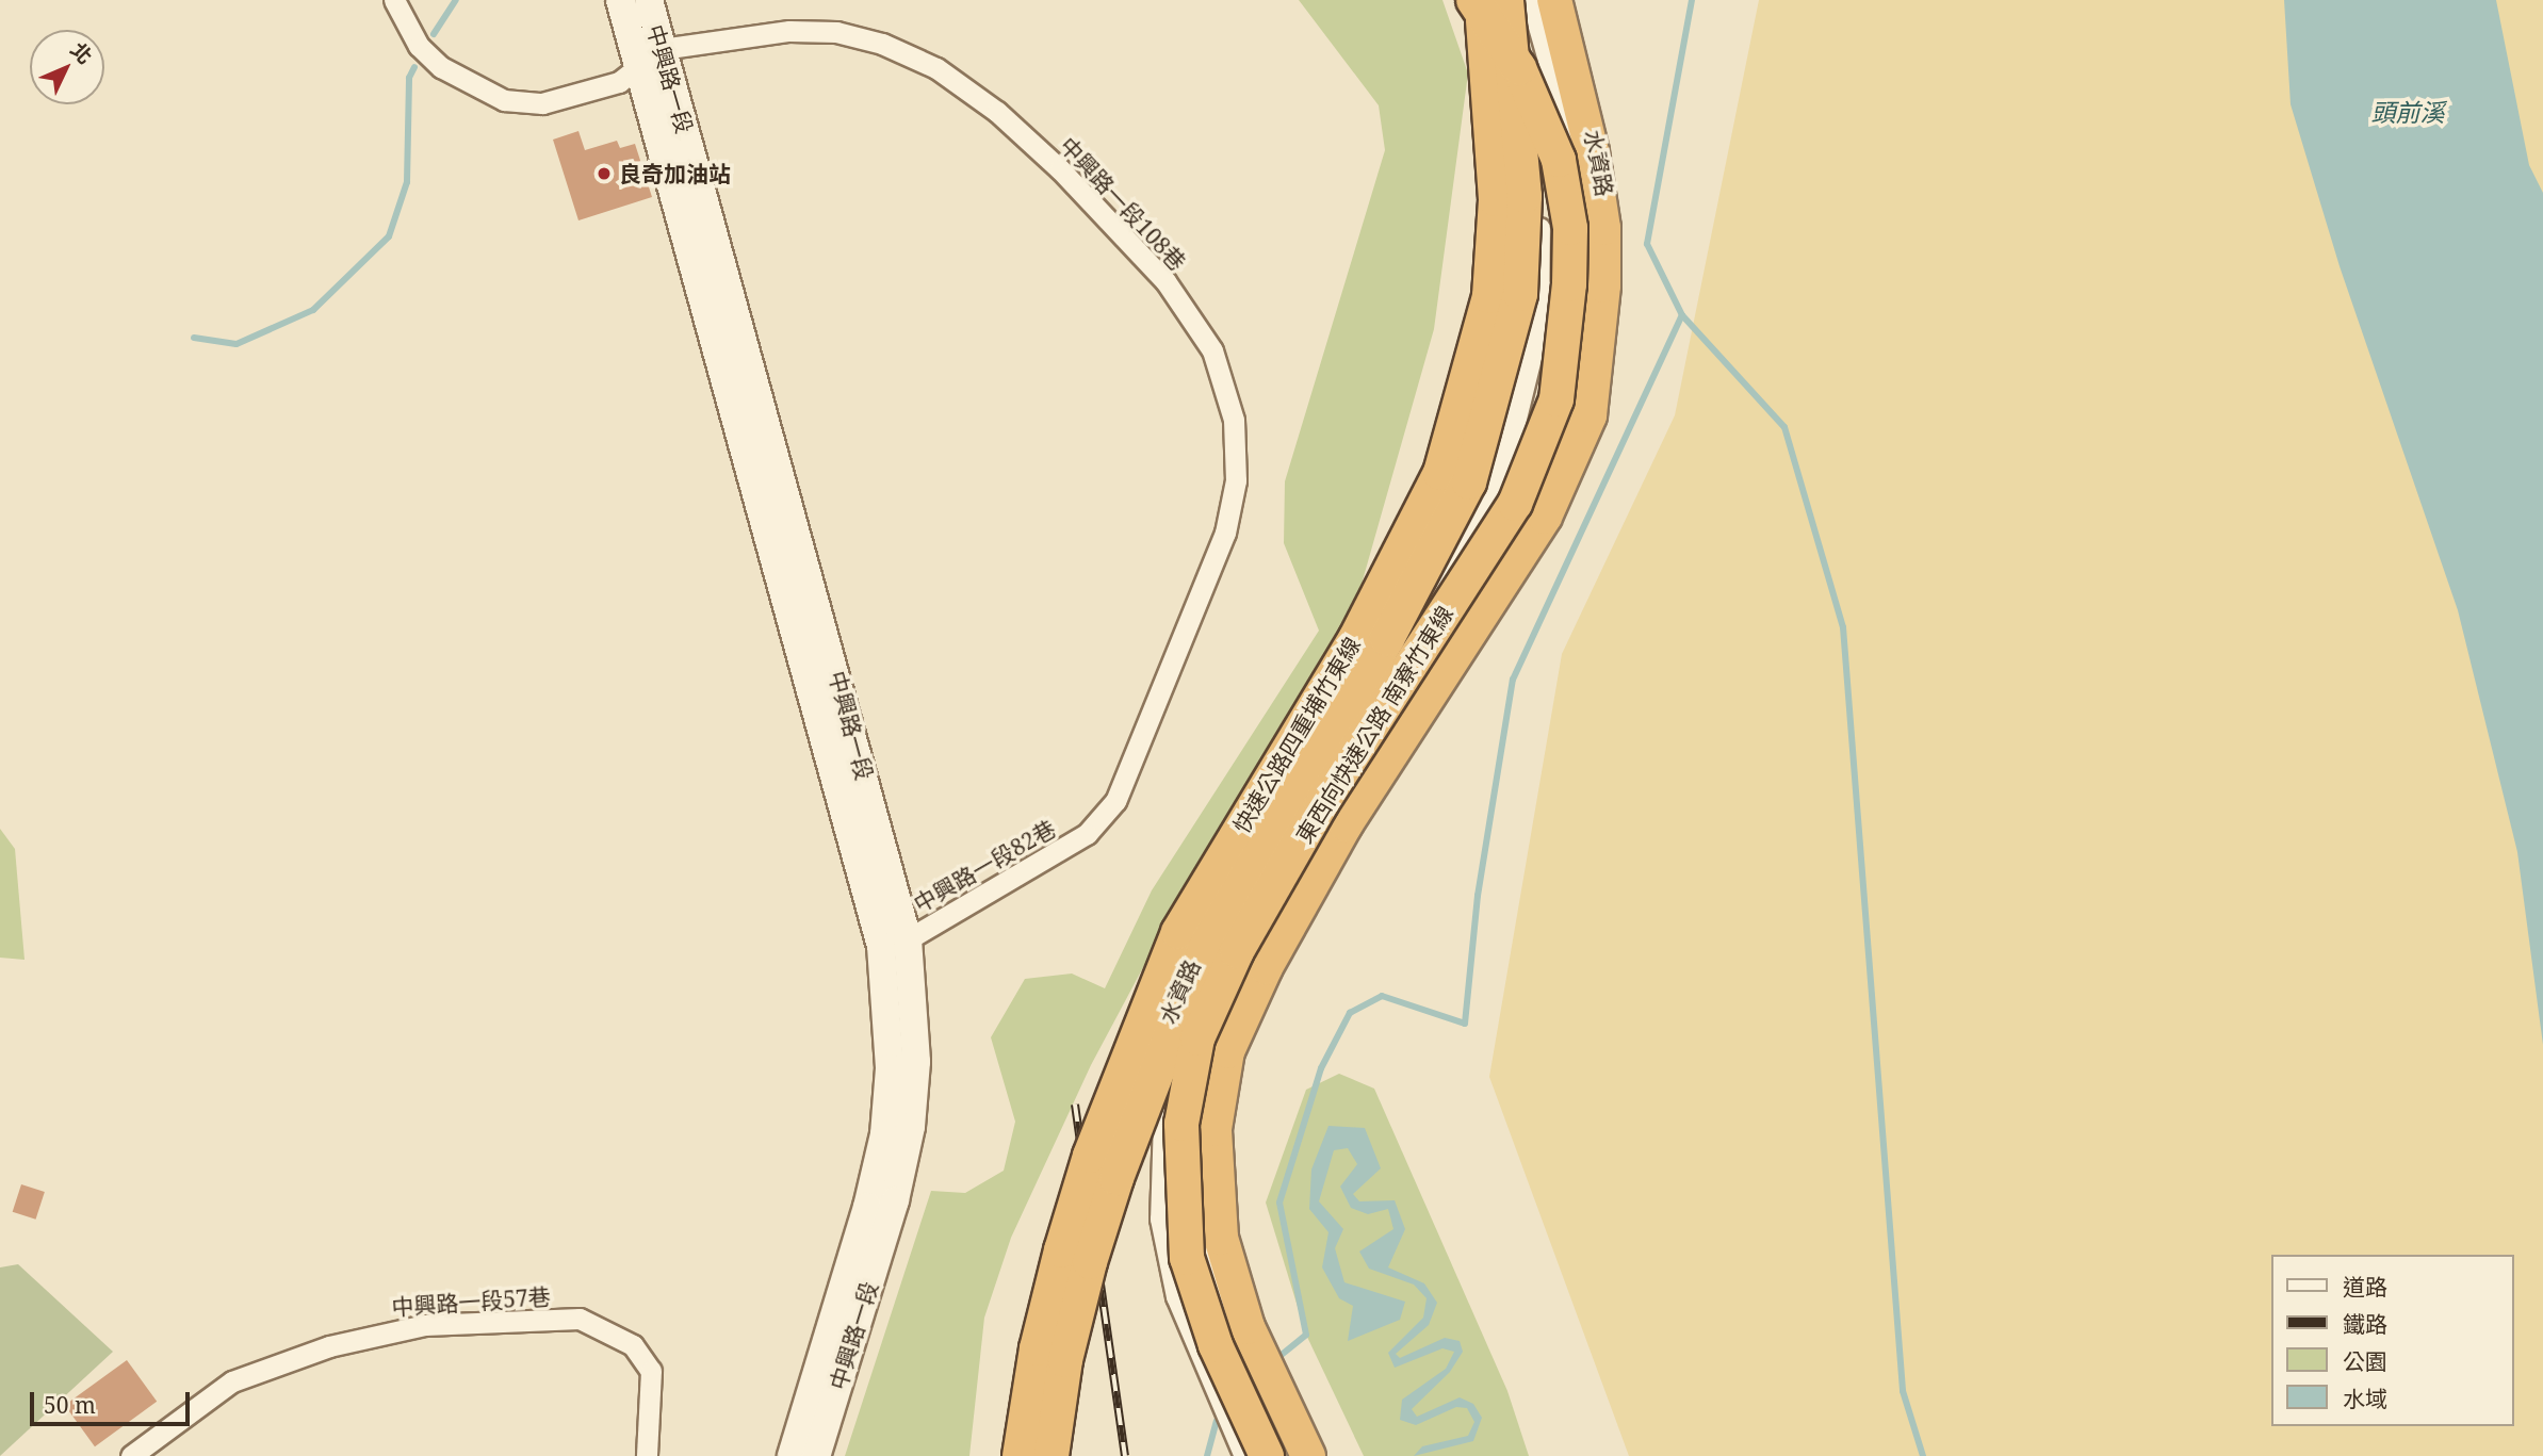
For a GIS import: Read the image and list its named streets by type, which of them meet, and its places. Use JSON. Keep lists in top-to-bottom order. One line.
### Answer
{"streets":{"highway":["東西向快速公路 南寮竹東線","快速公路四重埔竹東線"],"main road":["中興路一段"],"street":["水資路","中興路一段108巷","中興路一段82巷","中興路一段57巷"]},"crossings":[["中興路一段","中興路一段108巷"],["中興路一段","中興路一段82巷"],["水資路","東西向快速公路 南寮竹東線"],["中興路一段108巷","中興路一段82巷"],["東西向快速公路 南寮竹東線","快速公路四重埔竹東線"]],"water":["頭前溪"],"places":["良奇加油站"],"legend":["道路","鐵路","公園","水域"],"scale_bar":"50 m","north":"top right"}
